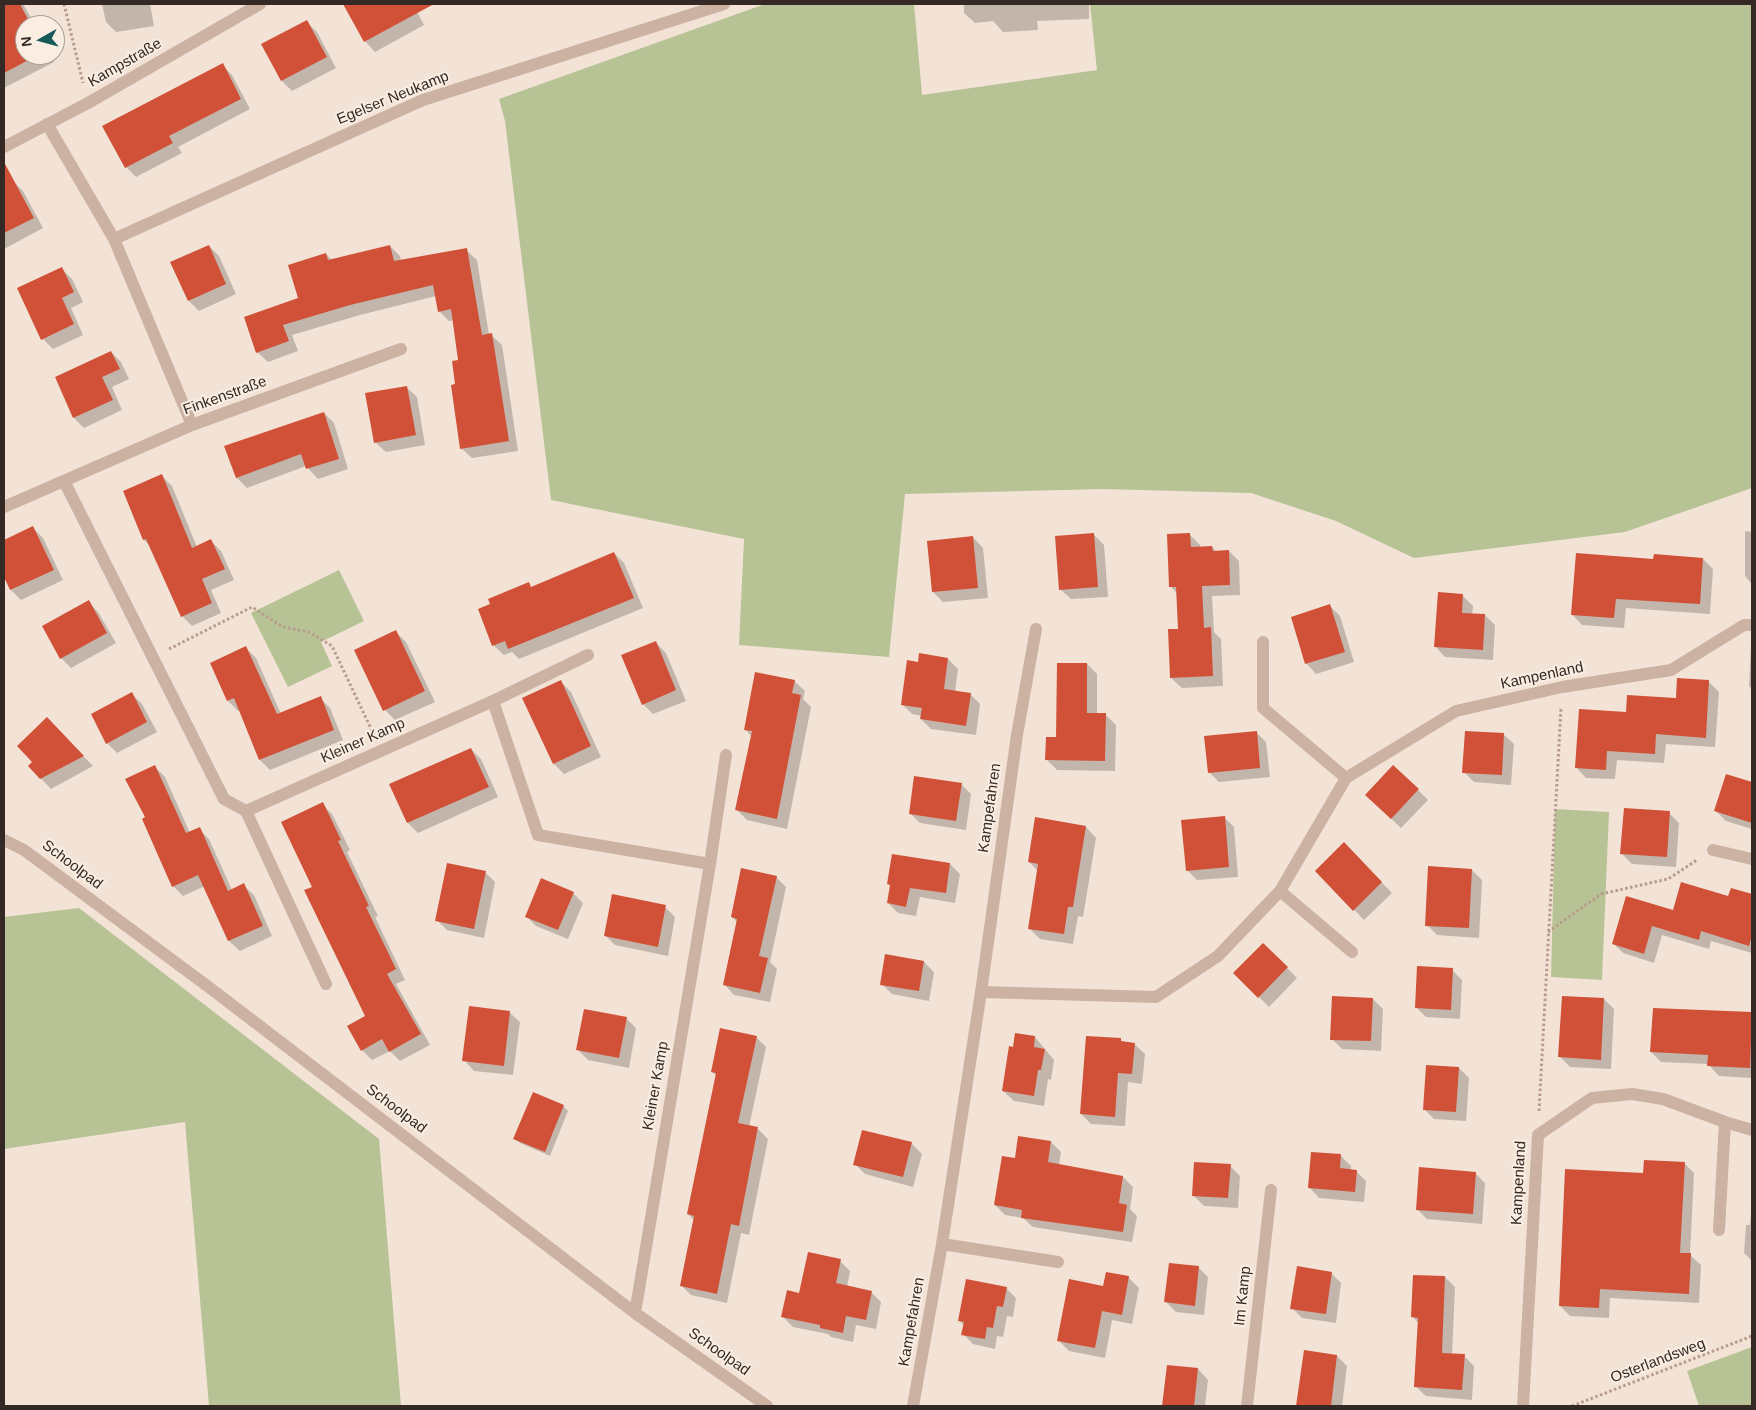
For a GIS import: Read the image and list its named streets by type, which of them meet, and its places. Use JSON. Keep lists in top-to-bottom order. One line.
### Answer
{"streets":{"street":["Kampstraße","Egelser Neukamp","Finkenstraße","Kampenland","Kleiner Kamp","Kampefahren","Schoolpad","Im Kamp"],"path":["Osterlandsweg"]},"crossings":[["Kampenland","Kampefahren"],["Kleiner Kamp","Schoolpad"]],"north":"left"}
